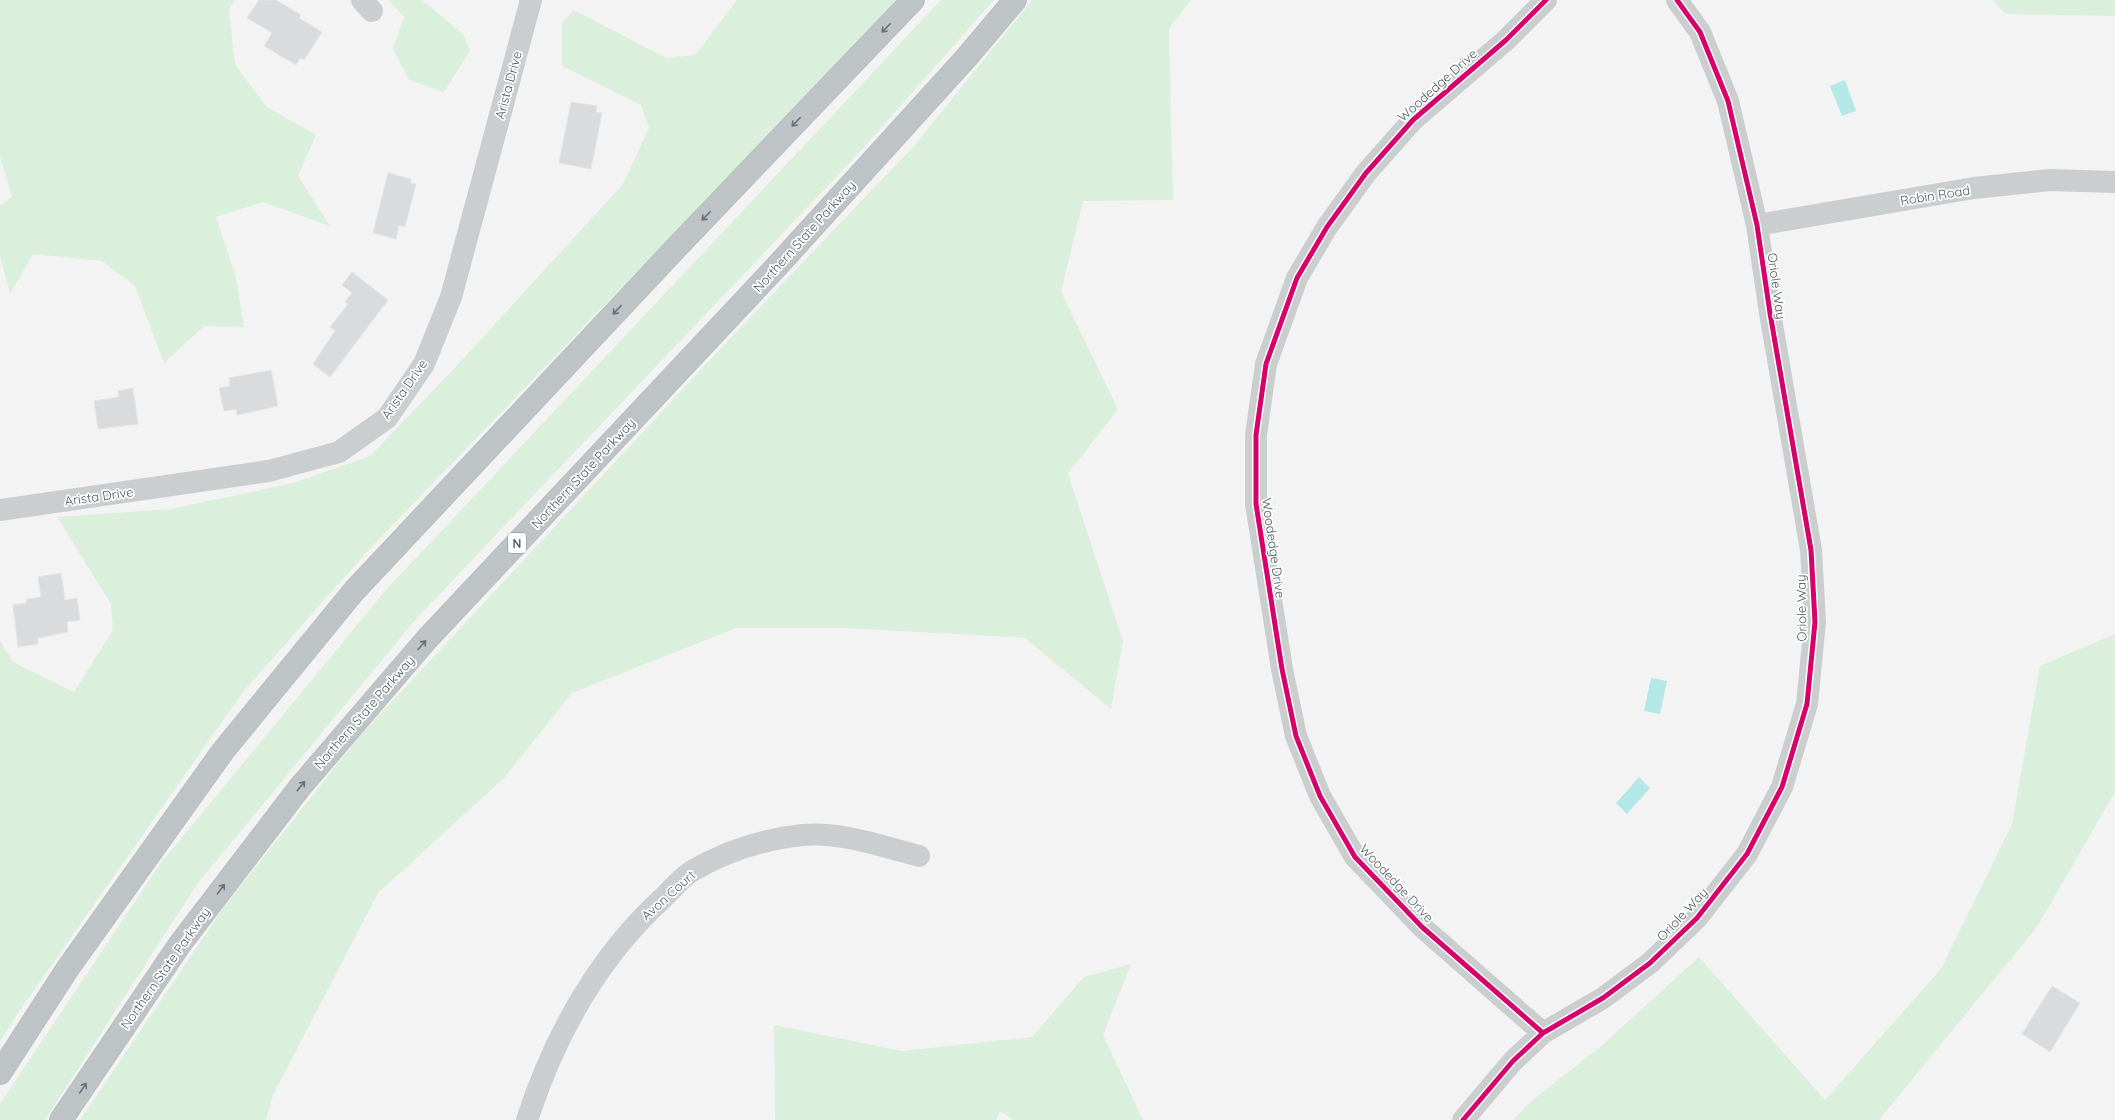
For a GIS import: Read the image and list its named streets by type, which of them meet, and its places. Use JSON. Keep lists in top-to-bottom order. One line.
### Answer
{"streets":{"highway":["Northern State Parkway","N"],"street":["Arista Drive","Woodedge Drive","Robin Road","Oriole Way","Avon Court"]},"crossings":[["Woodedge Drive","Oriole Way"],["Robin Road","Oriole Way"]]}
